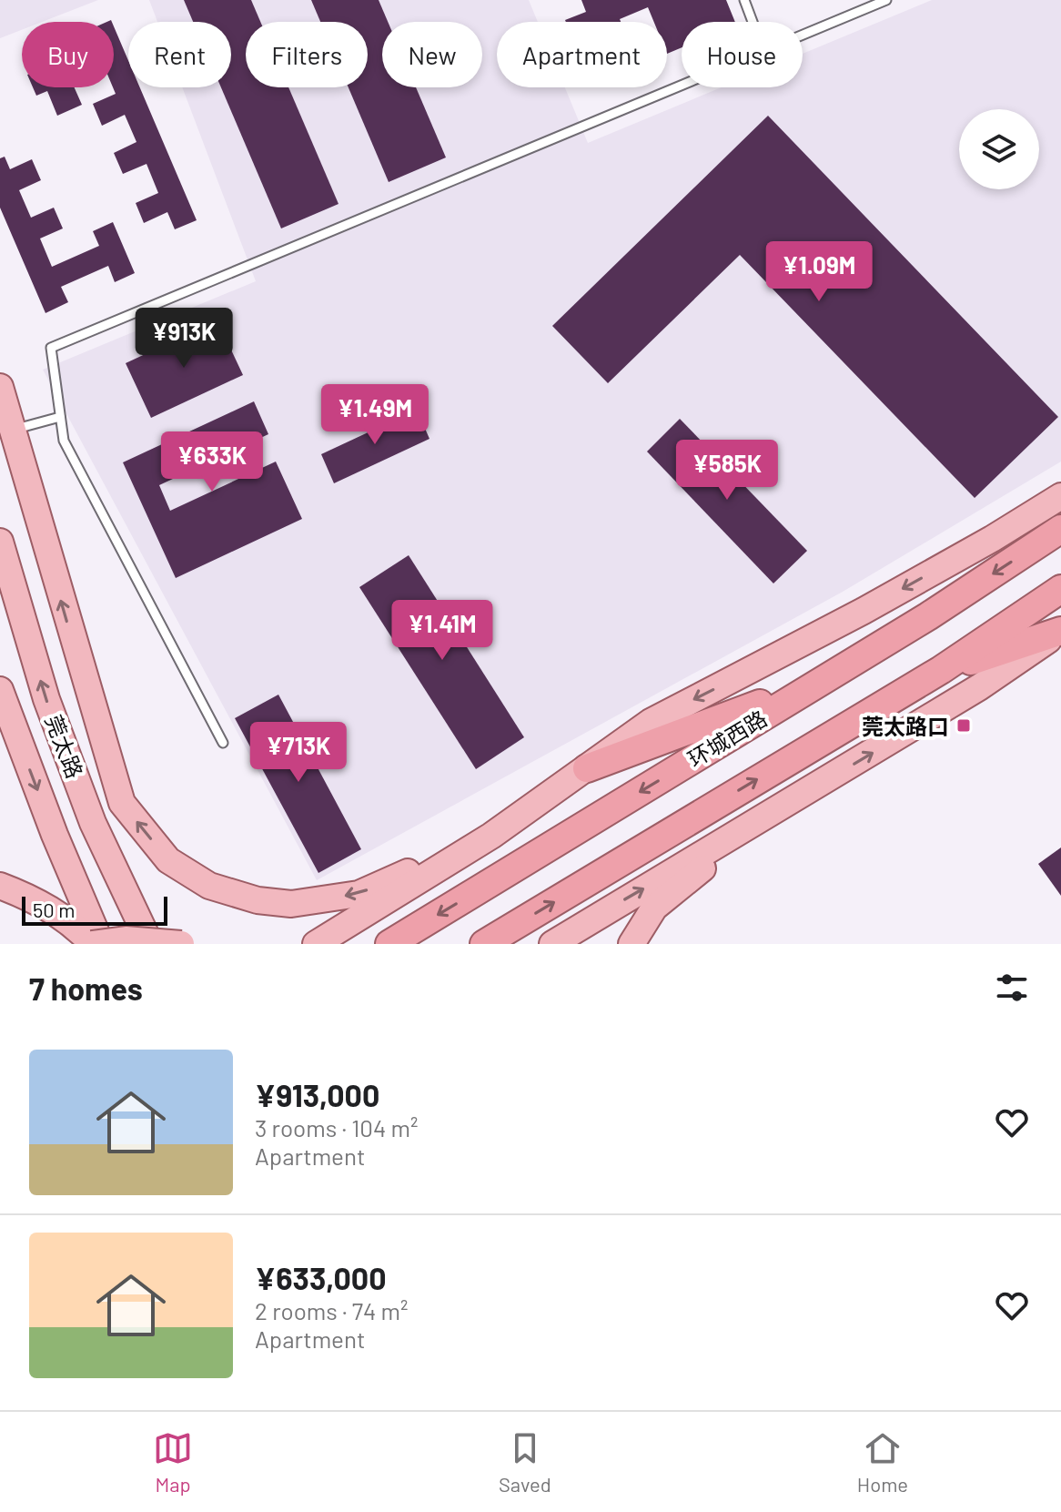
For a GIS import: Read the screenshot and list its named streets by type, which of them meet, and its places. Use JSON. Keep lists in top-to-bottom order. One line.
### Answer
{"streets":{"highway":["环城西路"],"main road":["莞太路"]},"places":{"transit":["莞太路口"]},"scale_bar":"50 m","page":{"chip":["Buy","Rent","Filters","New","Apartment","House"],"price":["¥1.09M","¥913K","¥1.49M","¥633K","¥585K","¥1.41M","¥713K"],"scale":"50 m","heading":"7 homes","list":[{"name":"¥913,000","note":"3 rooms · 104 m² · Apartment"},{"name":"¥633,000","note":"2 rooms · 74 m² · Apartment"}],"tabs":["Map","Saved","Home"]}}
